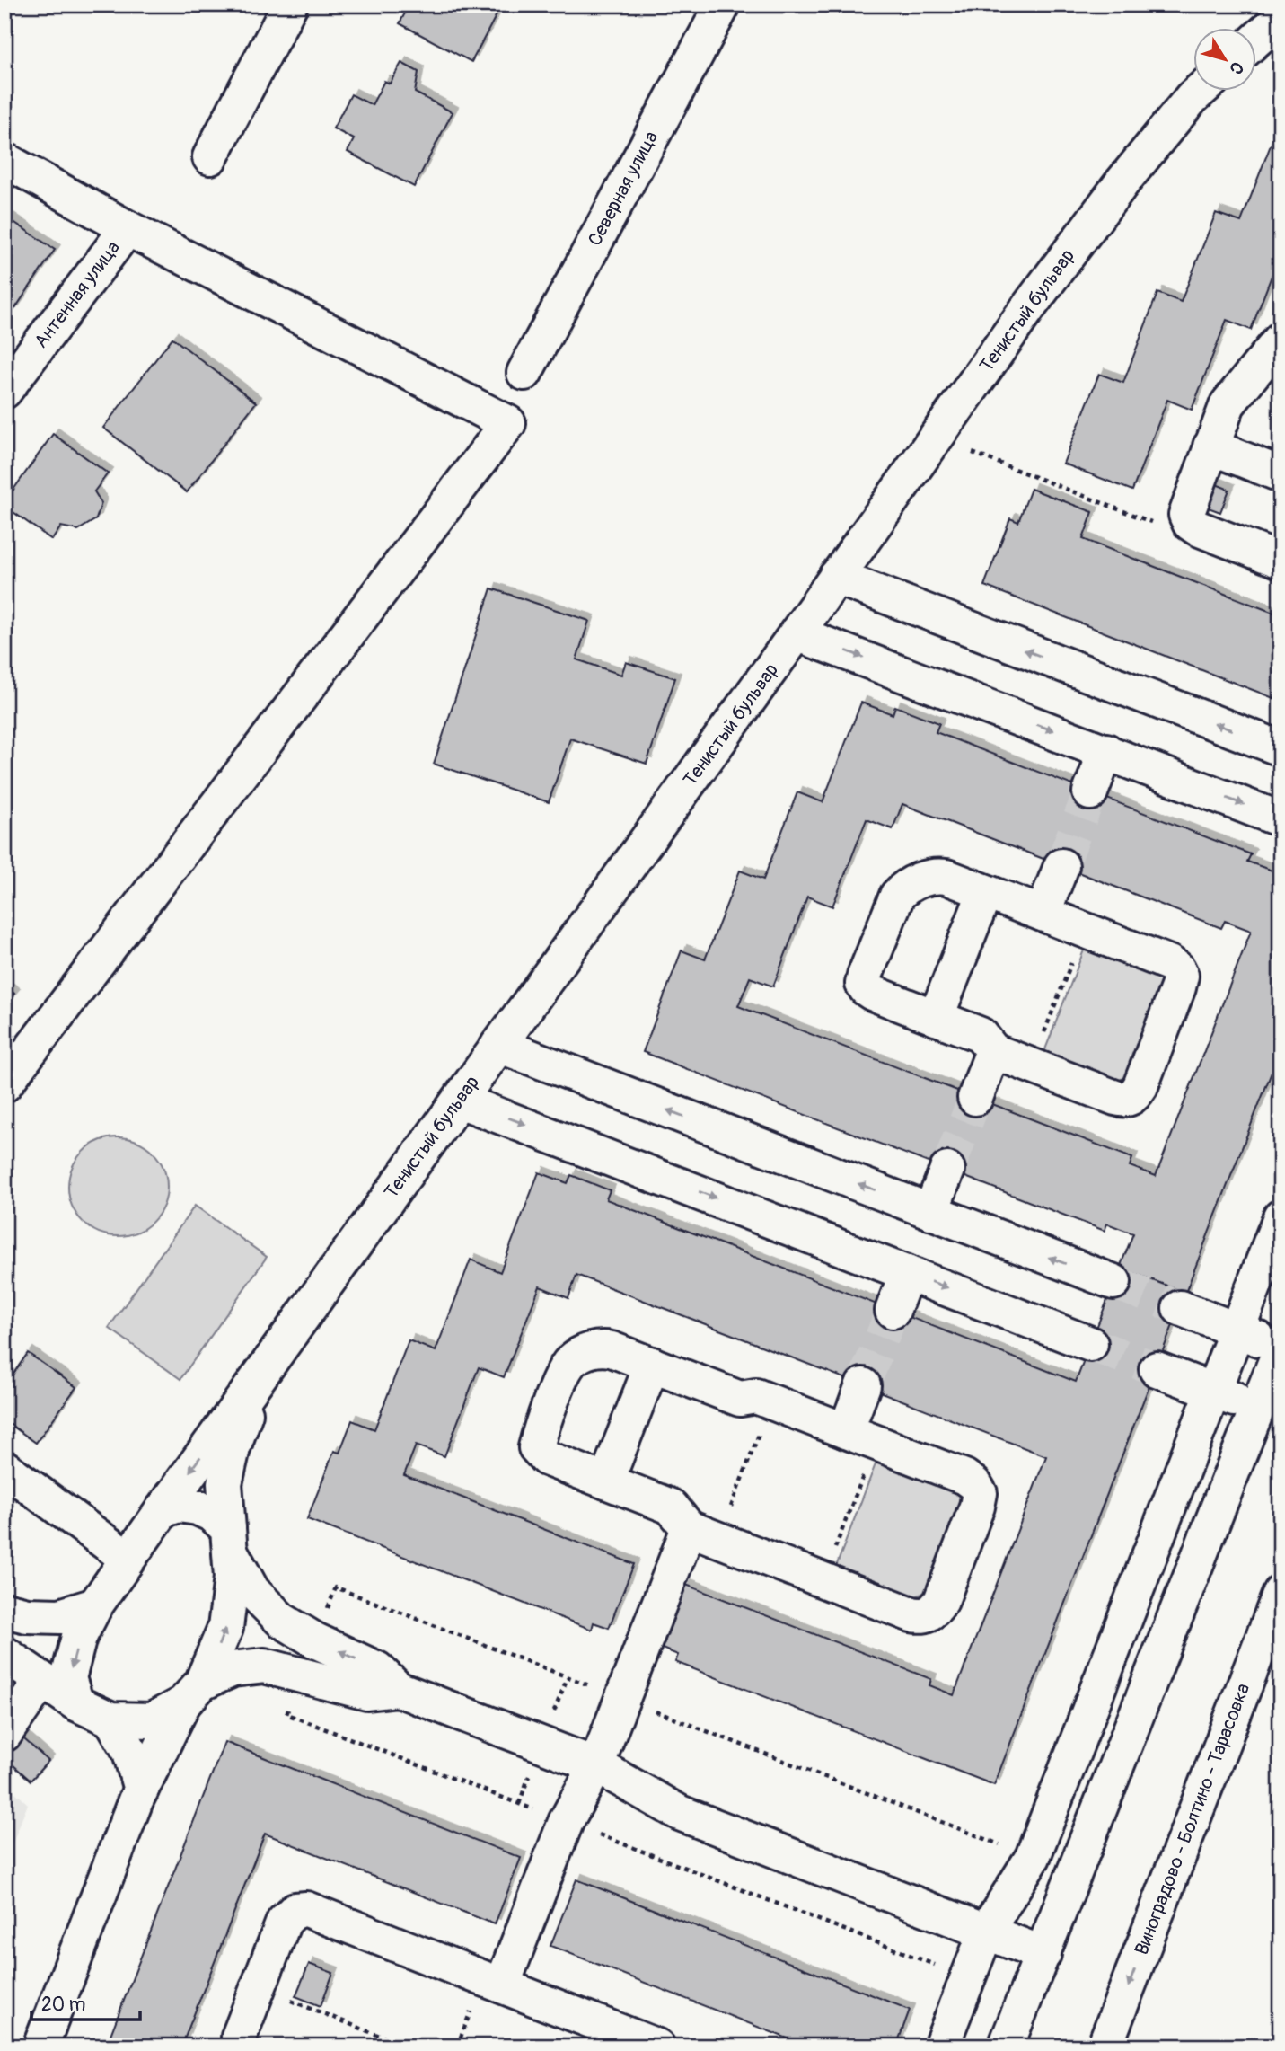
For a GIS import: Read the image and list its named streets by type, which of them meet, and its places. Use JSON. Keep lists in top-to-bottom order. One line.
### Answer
{"streets":{"street":["Северная улица","Антенная улица","Тенистый бульвар","Виноградово - Болтино - Тарасовка"]},"scale_bar":"20 m","north":"bottom right"}
